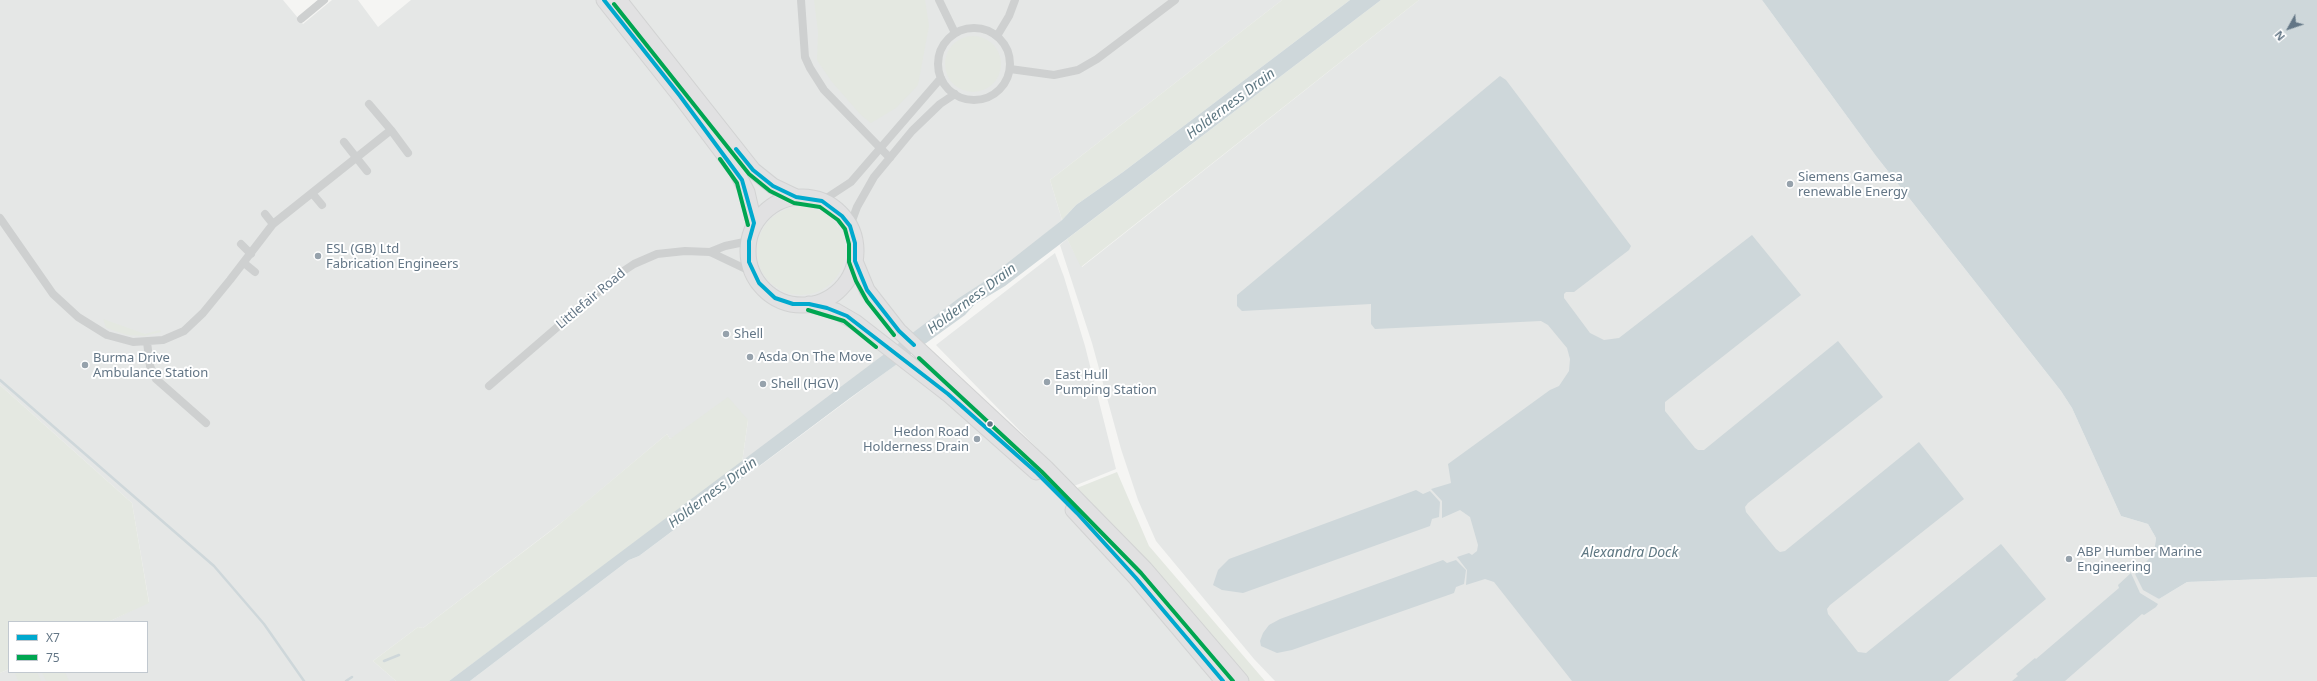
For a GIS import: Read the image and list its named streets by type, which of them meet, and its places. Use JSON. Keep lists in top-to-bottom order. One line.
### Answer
{"streets":{"street":["Littlefair Road"]},"water":["Holderness Drain","Alexandra Dock"],"places":["Siemens Gamesa renewable Energy","ESL (GB) Ltd Fabrication Engineers","Shell","Asda On The Move","Burma Drive Ambulance Station","East Hull Pumping Station","Shell (HGV)","Hedon Road Holderness Drain","ABP Humber Marine Engineering"],"lines":["transit line X7","transit line 75"],"legend":["X7","75"],"north":"bottom left"}
